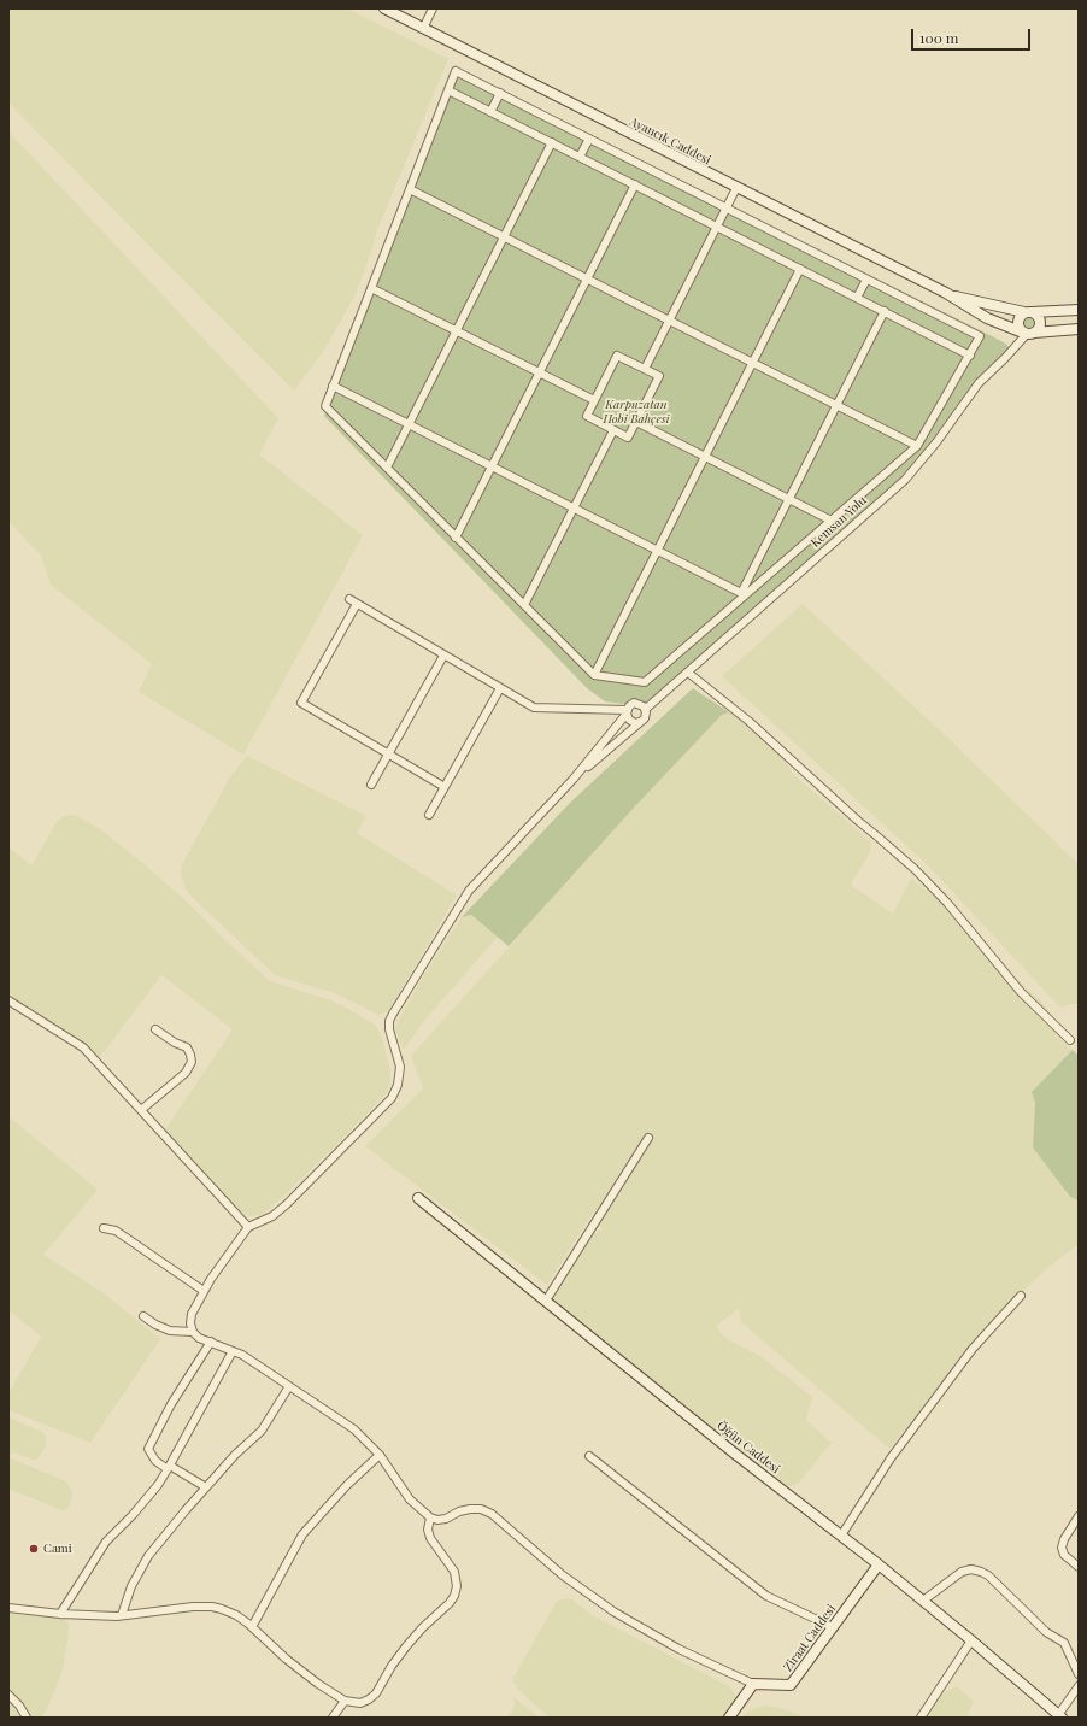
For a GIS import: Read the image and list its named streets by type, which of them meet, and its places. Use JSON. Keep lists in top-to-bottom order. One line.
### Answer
{"streets":{"street":["Ayancık Caddesi","Kemsan Yolu","Öğün Caddesi","Ziraat Caddesi"]},"crossings":[["Ayancık Caddesi","Kemsan Yolu"],["Öğün Caddesi","Ziraat Caddesi"]],"parks":["Karpuzatan Hobi Bahçesi"],"places":["Cami"],"scale_bar":"100 m"}
